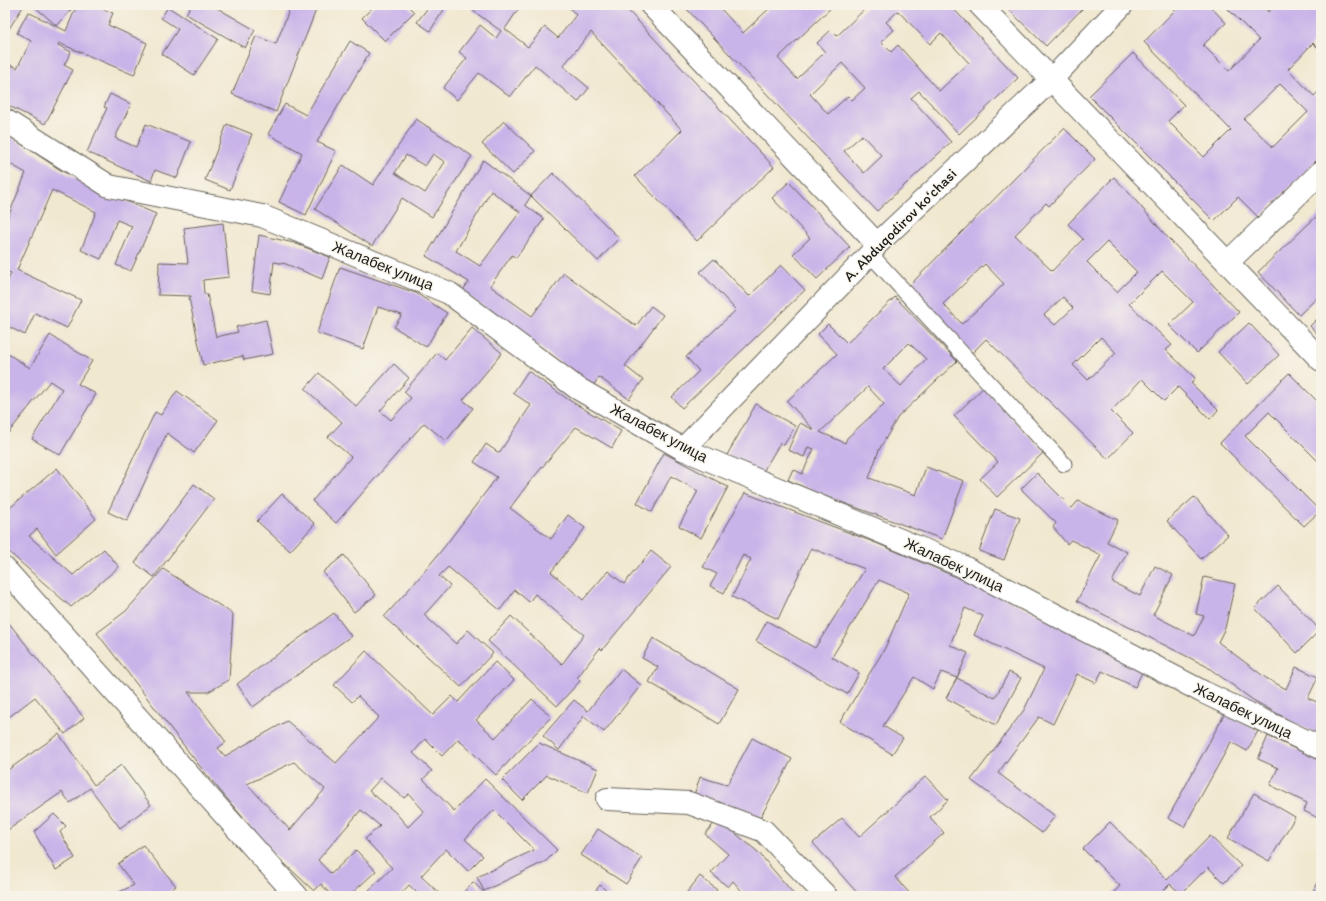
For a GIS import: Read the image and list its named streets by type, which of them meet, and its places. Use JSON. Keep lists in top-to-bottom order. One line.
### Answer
{"streets":{"street":["A. Abduqodirov koʻchasi","Жалабек улица"]},"crossings":[["A. Abduqodirov koʻchasi","Жалабек улица"]]}
